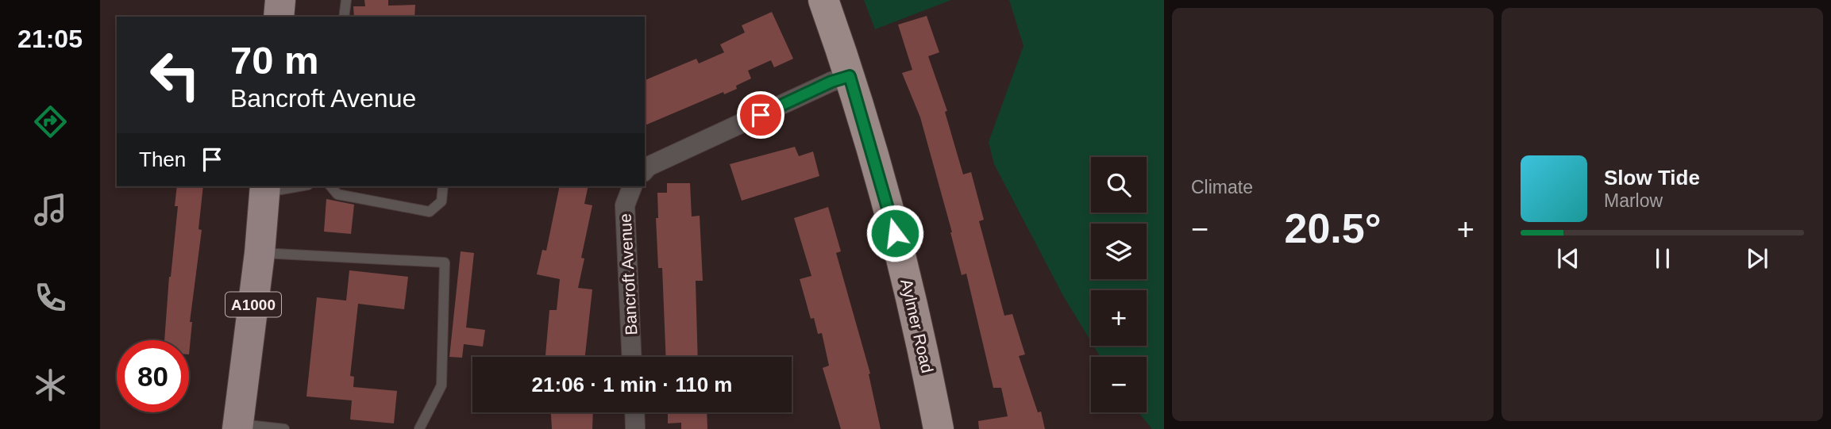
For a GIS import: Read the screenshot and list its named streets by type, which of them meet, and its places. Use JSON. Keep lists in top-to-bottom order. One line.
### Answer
{"streets":{"highway":["Aylmer Road"],"main road":["A1000"],"street":["Bancroft Avenue"]},"page":{"tabs":"21:05","tile":"Climate","turn":["70 m","Bancroft Avenue"],"then":"Then","song":["Slow Tide","Marlow"],"map_buttons":["+","−"],"heat":["−","20.5°","+"],"limit":"80","trip":"21:06 · 1 min · 110 m"}}
